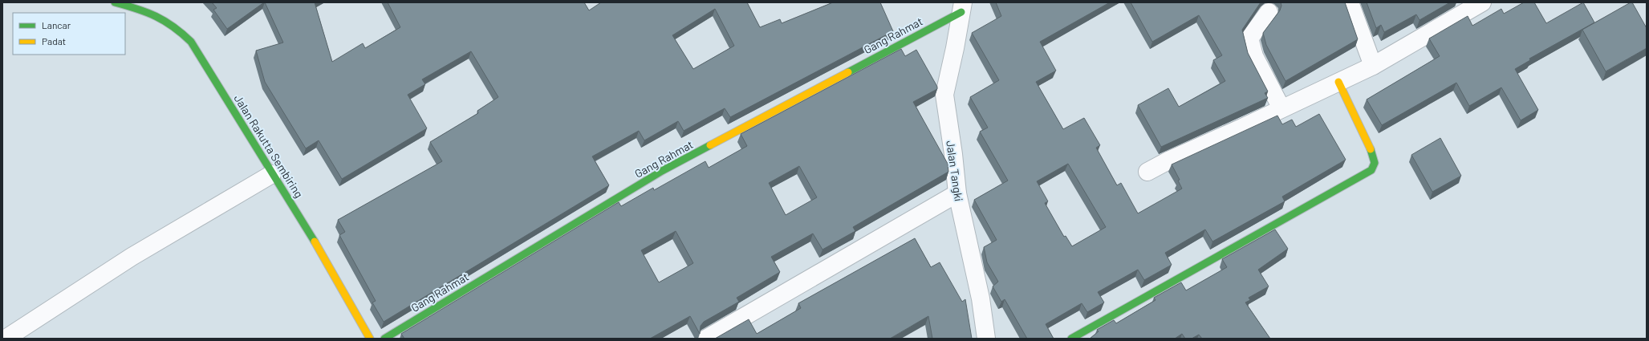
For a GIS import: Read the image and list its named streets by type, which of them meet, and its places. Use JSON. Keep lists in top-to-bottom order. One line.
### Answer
{"streets":{"street":["Gang Rahmat","Jalan Rakutta Sembiring","Jalan Tangki"]},"crossings":[["Gang Rahmat","Jalan Tangki"]],"legend":["Lancar","Padat"]}
